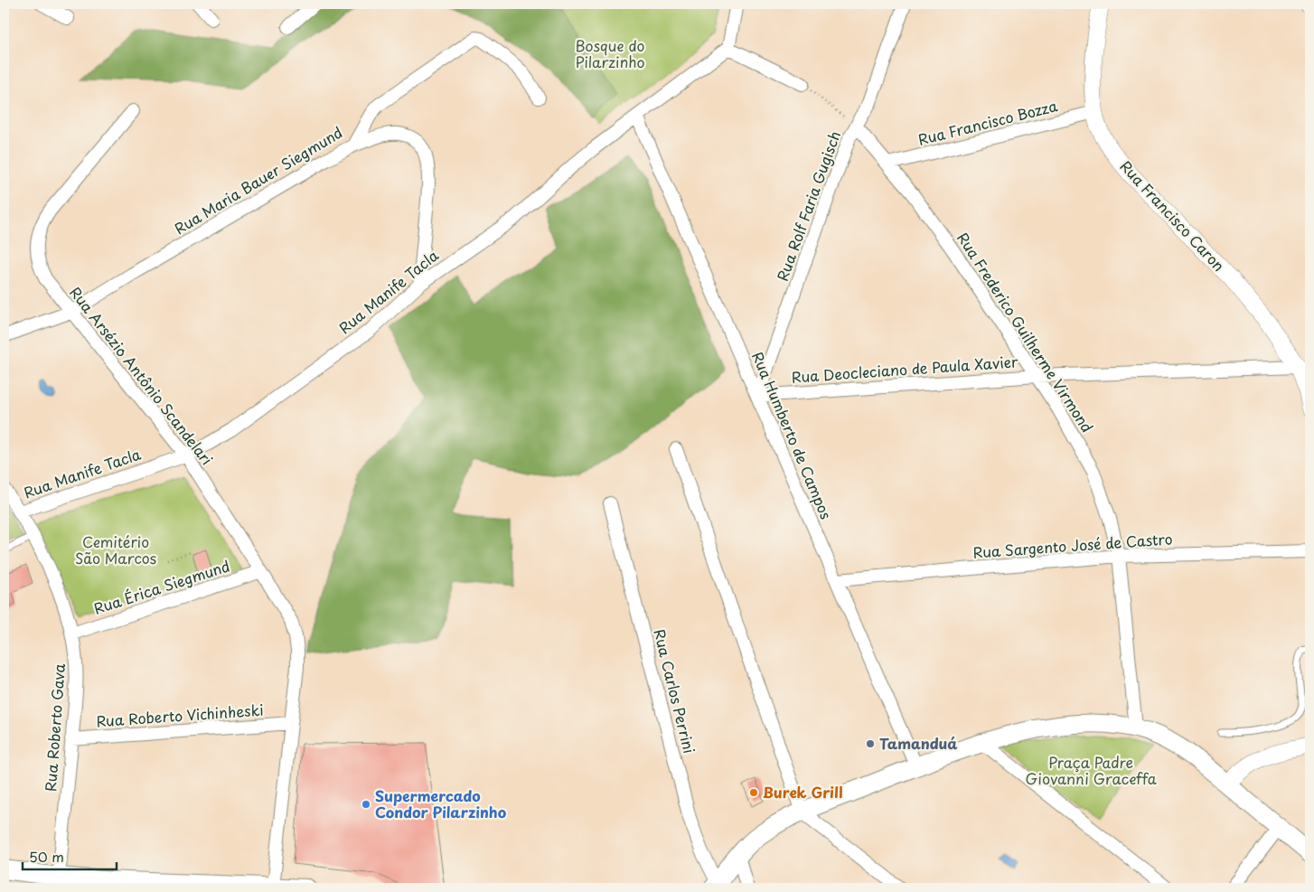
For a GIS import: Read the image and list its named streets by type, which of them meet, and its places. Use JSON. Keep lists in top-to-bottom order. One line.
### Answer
{"streets":{"street":["Rua Francisco Bozza","Rua Maria Bauer Siegmund","Rua Rolf Faria Gugisch","Rua Francisco Caron","Rua Manife Tacla","Rua Frederico Guilherme Virmond","Rua Deocleciano de Paula Xavier","Rua Arsézio Antônio Scandelari","Rua Humberto de Campos","Rua Sargento José de Castro","Rua Érica Siegmund","Rua Carlos Perrini","Rua Roberto Vichinheski","Rua Roberto Gava"]},"crossings":[["Rua Francisco Bozza","Rua Francisco Caron"],["Rua Francisco Bozza","Rua Frederico Guilherme Virmond"],["Rua Maria Bauer Siegmund","Rua Arsézio Antônio Scandelari"],["Rua Rolf Faria Gugisch","Rua Frederico Guilherme Virmond"],["Rua Rolf Faria Gugisch","Rua Deocleciano de Paula Xavier"],["Rua Rolf Faria Gugisch","Rua Humberto de Campos"],["Rua Francisco Caron","Rua Deocleciano de Paula Xavier"],["Rua Manife Tacla","Rua Arsézio Antônio Scandelari"],["Rua Manife Tacla","Rua Humberto de Campos"],["Rua Manife Tacla","Rua Roberto Gava"],["Rua Frederico Guilherme Virmond","Rua Deocleciano de Paula Xavier"],["Rua Frederico Guilherme Virmond","Rua Sargento José de Castro"],["Rua Deocleciano de Paula Xavier","Rua Humberto de Campos"],["Rua Arsézio Antônio Scandelari","Rua Érica Siegmund"],["Rua Arsézio Antônio Scandelari","Rua Roberto Vichinheski"],["Rua Humberto de Campos","Rua Sargento José de Castro"],["Rua Érica Siegmund","Rua Roberto Gava"],["Rua Roberto Vichinheski","Rua Roberto Gava"]],"parks":["Bosque do Pilarzinho","Cemitério São Marcos","Praça Padre Giovanni Graceffa"],"places":["Tamanduá","Burek Grill","Supermercado Condor Pilarzinho"],"scale_bar":"50 m"}
